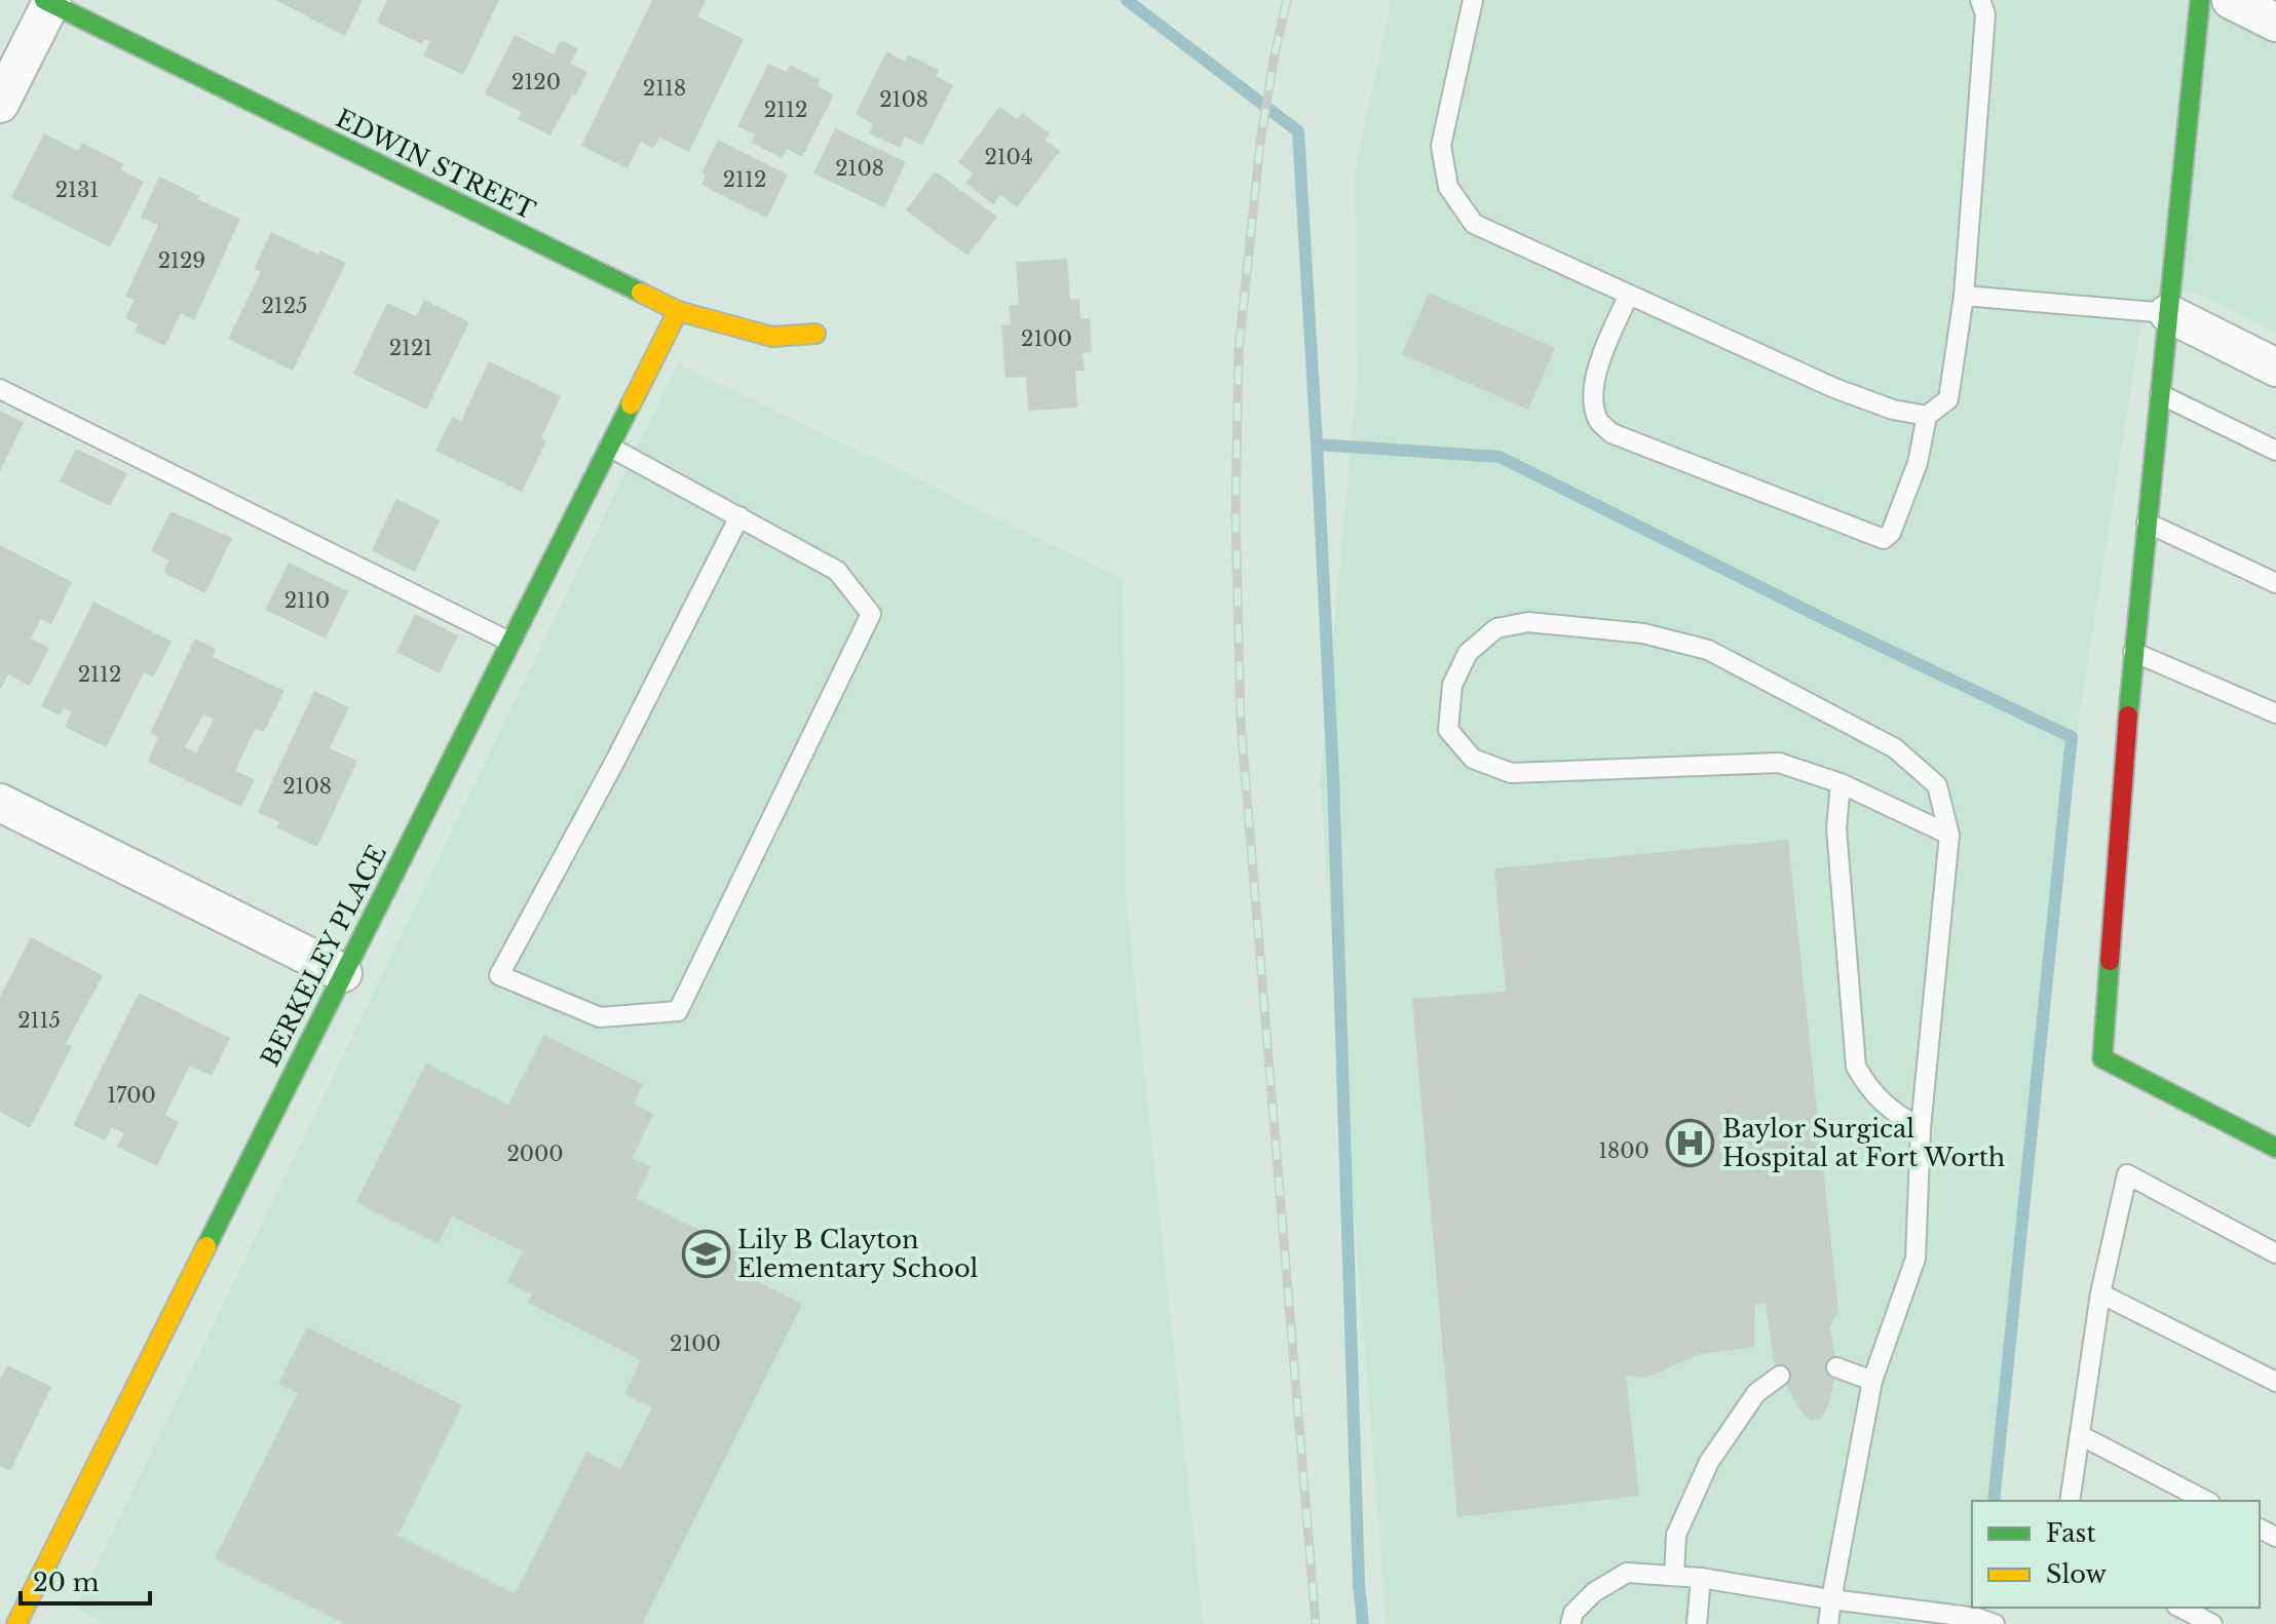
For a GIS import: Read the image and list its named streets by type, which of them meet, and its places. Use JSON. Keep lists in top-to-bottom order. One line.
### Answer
{"streets":{"street":["EDWIN STREET","BERKELEY PLACE"]},"crossings":[["EDWIN STREET","BERKELEY PLACE"]],"places":{"hospital":["Baylor Surgical Hospital at Fort Worth"],"school or university":["Lily B Clayton Elementary School"]},"house_numbers":["2120","2118","2108","2112","2104","2108","2112","2131","2129","2125","2100","2121","2110","2112","2108","2115","1700","1800","2000","2100"],"legend":["Fast","Slow"],"scale_bar":"20 m"}
